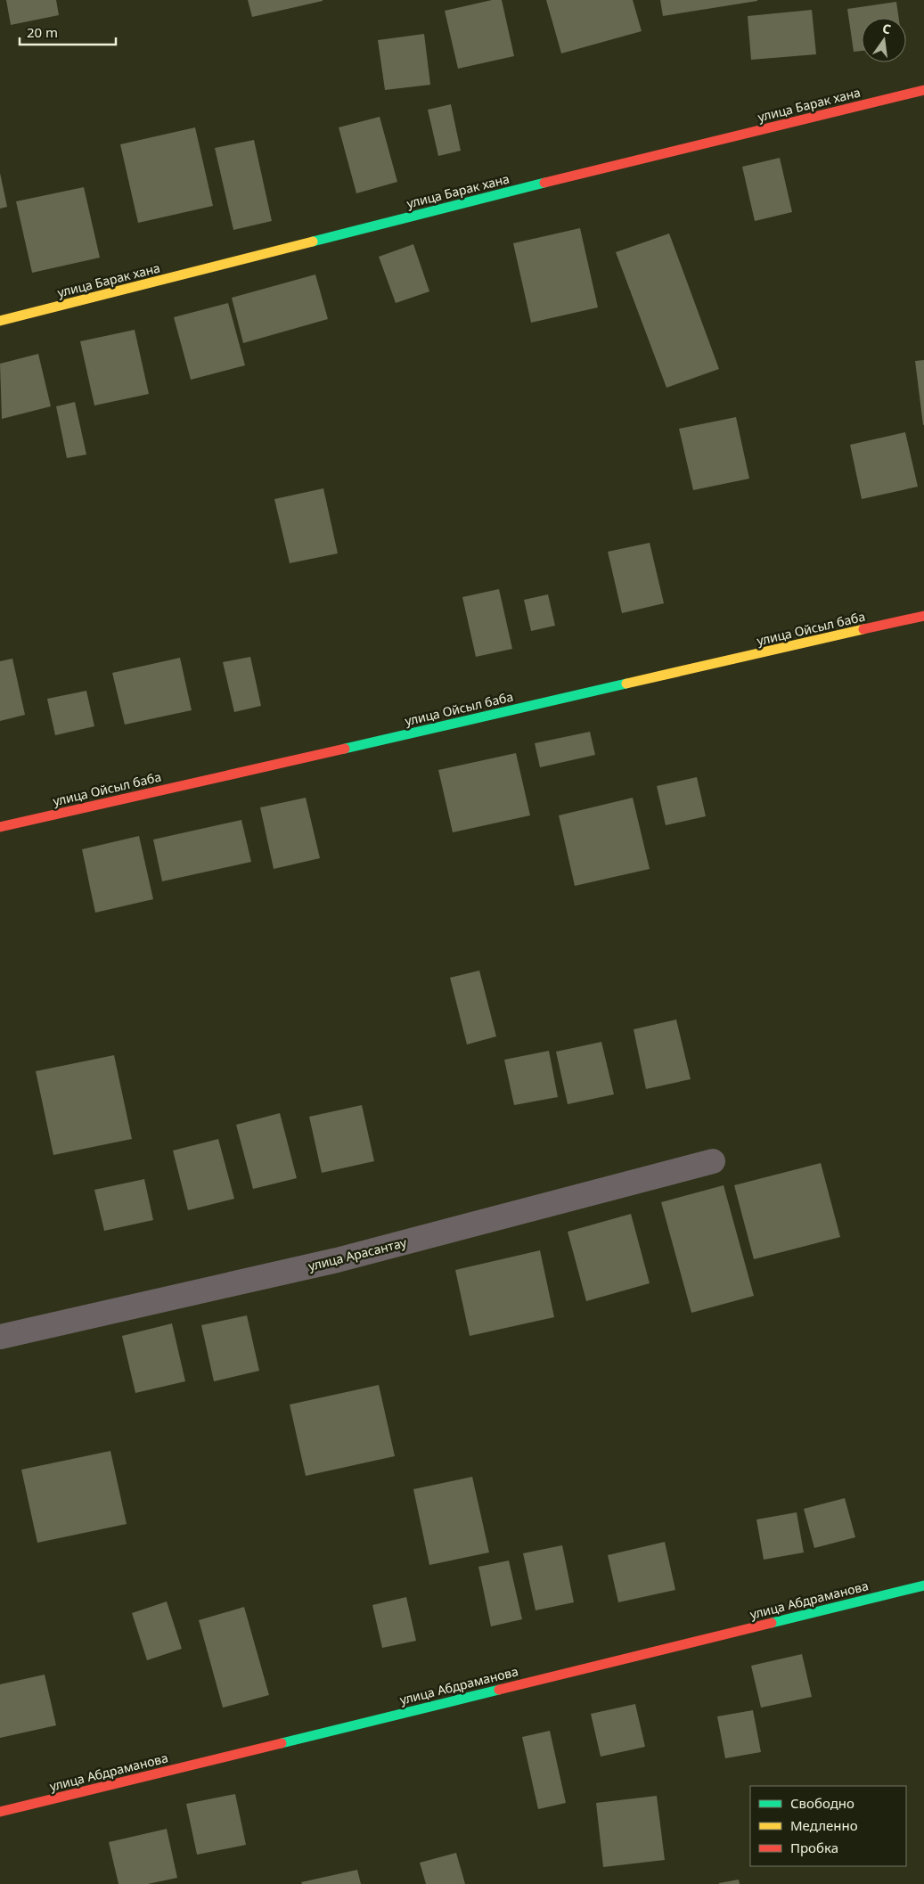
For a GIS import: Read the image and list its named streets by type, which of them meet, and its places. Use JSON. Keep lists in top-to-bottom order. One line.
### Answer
{"streets":{"street":["улица Барак хана","улица Ойсыл баба","улица Арасантау","улица Абдраманова"]},"legend":["Свободно","Медленно","Пробка"],"scale_bar":"20 m","north":"top"}
